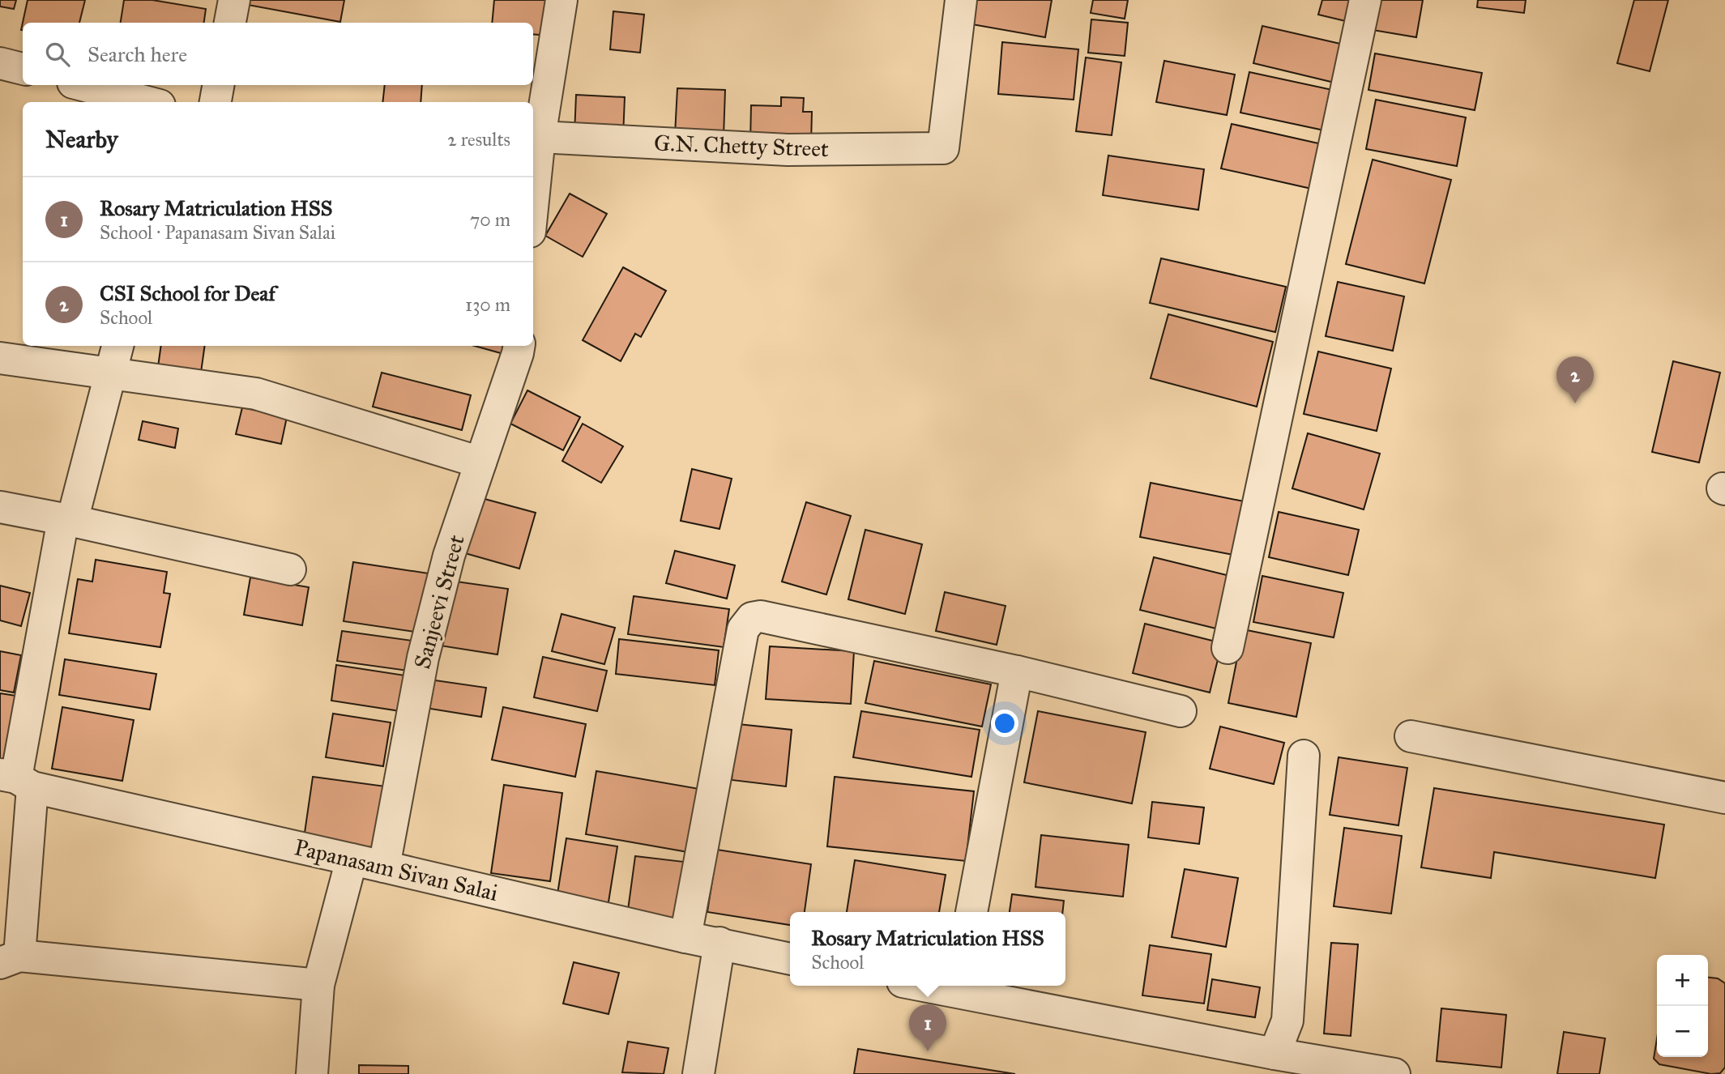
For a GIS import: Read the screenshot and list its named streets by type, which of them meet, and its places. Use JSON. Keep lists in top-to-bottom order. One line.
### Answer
{"streets":{"street":["G.N. Chetty Street","Sanjeevi Street","Papanasam Sivan Salai"]},"crossings":[["Sanjeevi Street","Papanasam Sivan Salai"]],"page":{"search":"Search here","heading":["Nearby","2 results"],"list":[{"mark":"1","name":"Rosary Matriculation HSS","note":"School · Papanasam Sivan Salai","value":"70 m"},{"mark":"2","name":"CSI School for Deaf","note":"School","value":"130 m"}],"pins":["2","1"],"popup":["Rosary Matriculation HSS","School"],"map_buttons":["+","−"]}}
